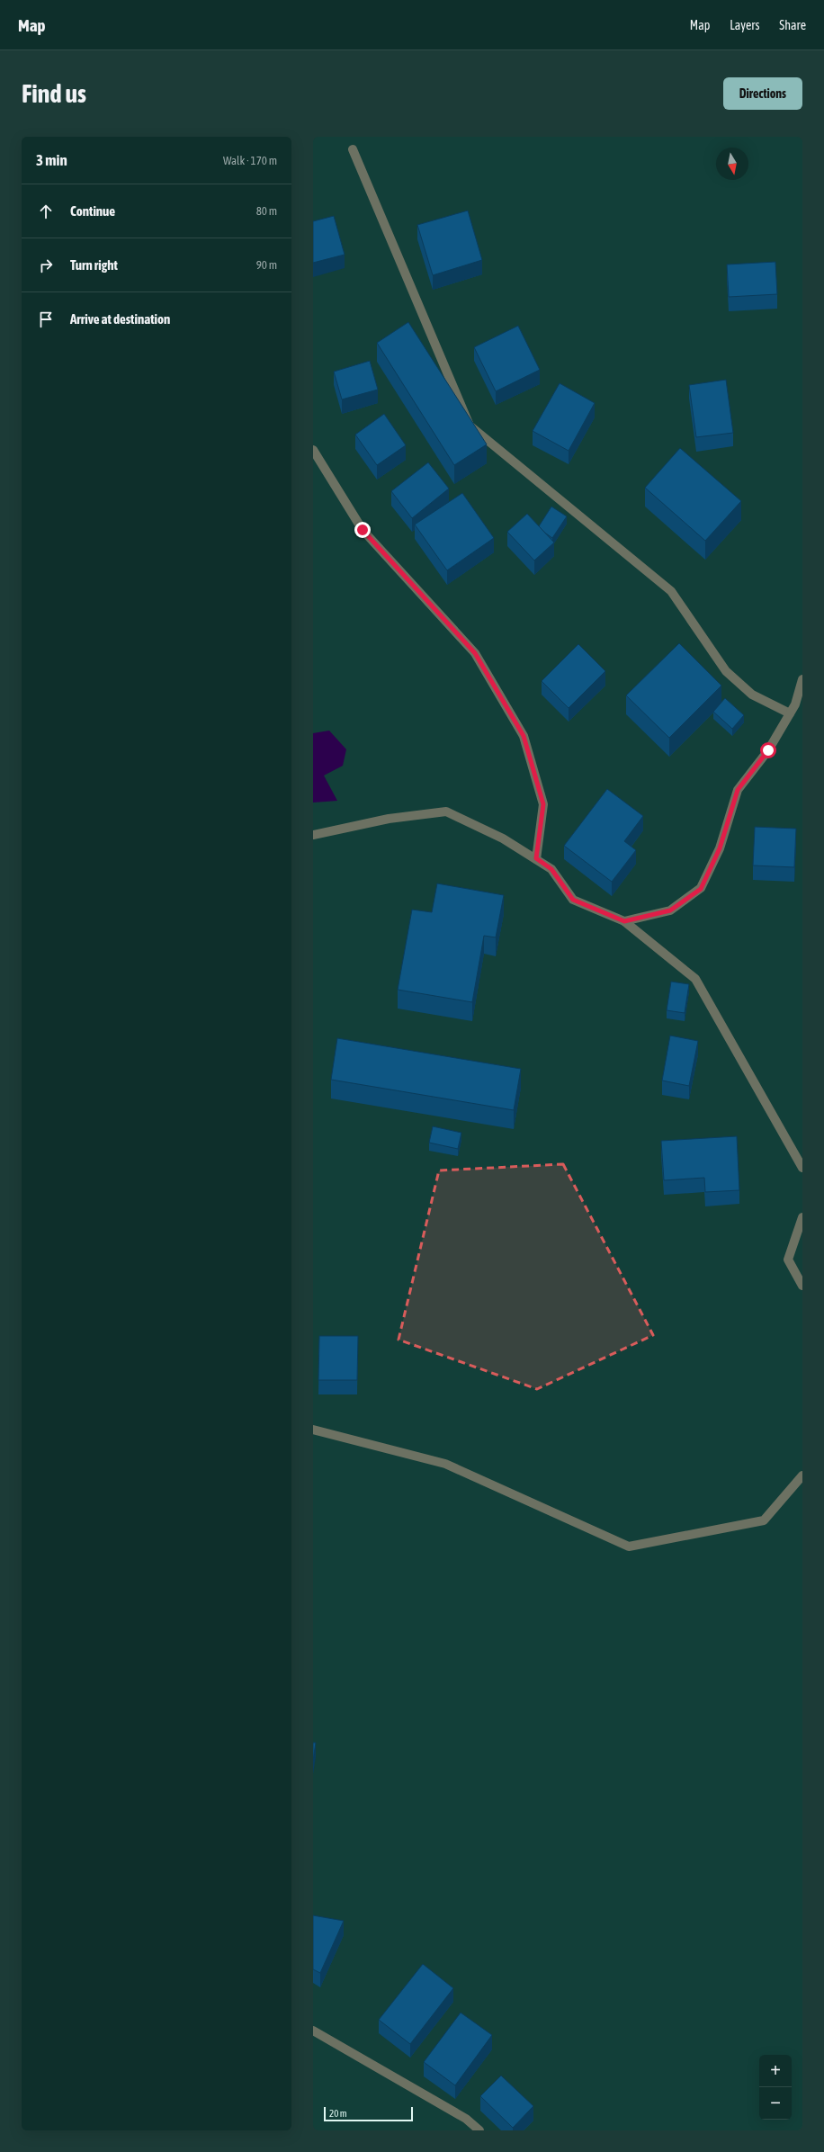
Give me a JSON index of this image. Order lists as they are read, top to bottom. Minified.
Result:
{"scale_bar":"20 m","north":"bottom","page":{"header":"Map","nav":["Map","Layers","Share"],"buttons":"Directions","title":"Find us","heading":["3 min","Walk · 170 m"],"list":[["Continue","80 m"],["Turn right","90 m"],"Arrive at destination"],"map_buttons":["+","−"],"scale":"20 m"}}
